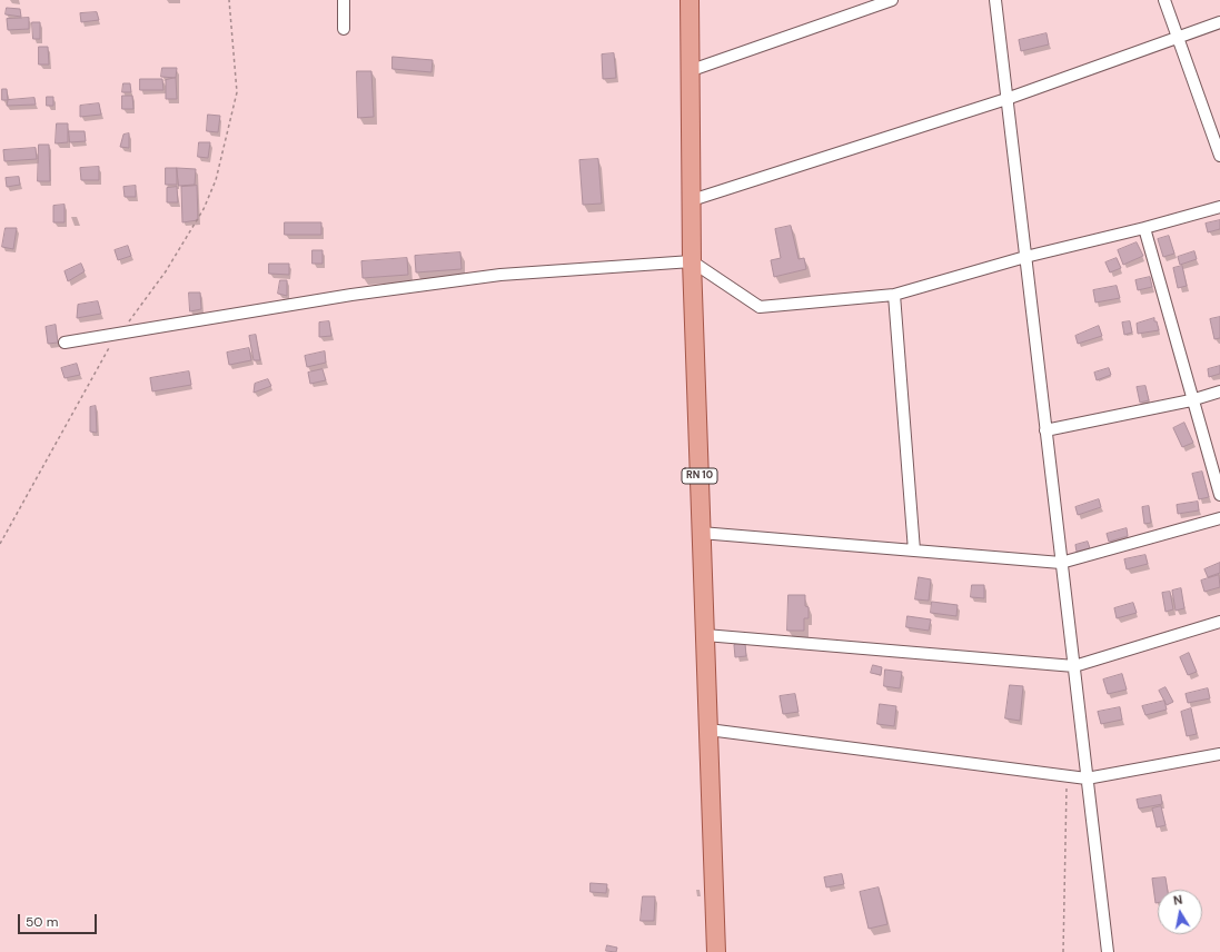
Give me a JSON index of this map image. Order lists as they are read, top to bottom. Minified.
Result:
{"streets":{"main road":["RN 10"]},"scale_bar":"50 m","north":"top"}
